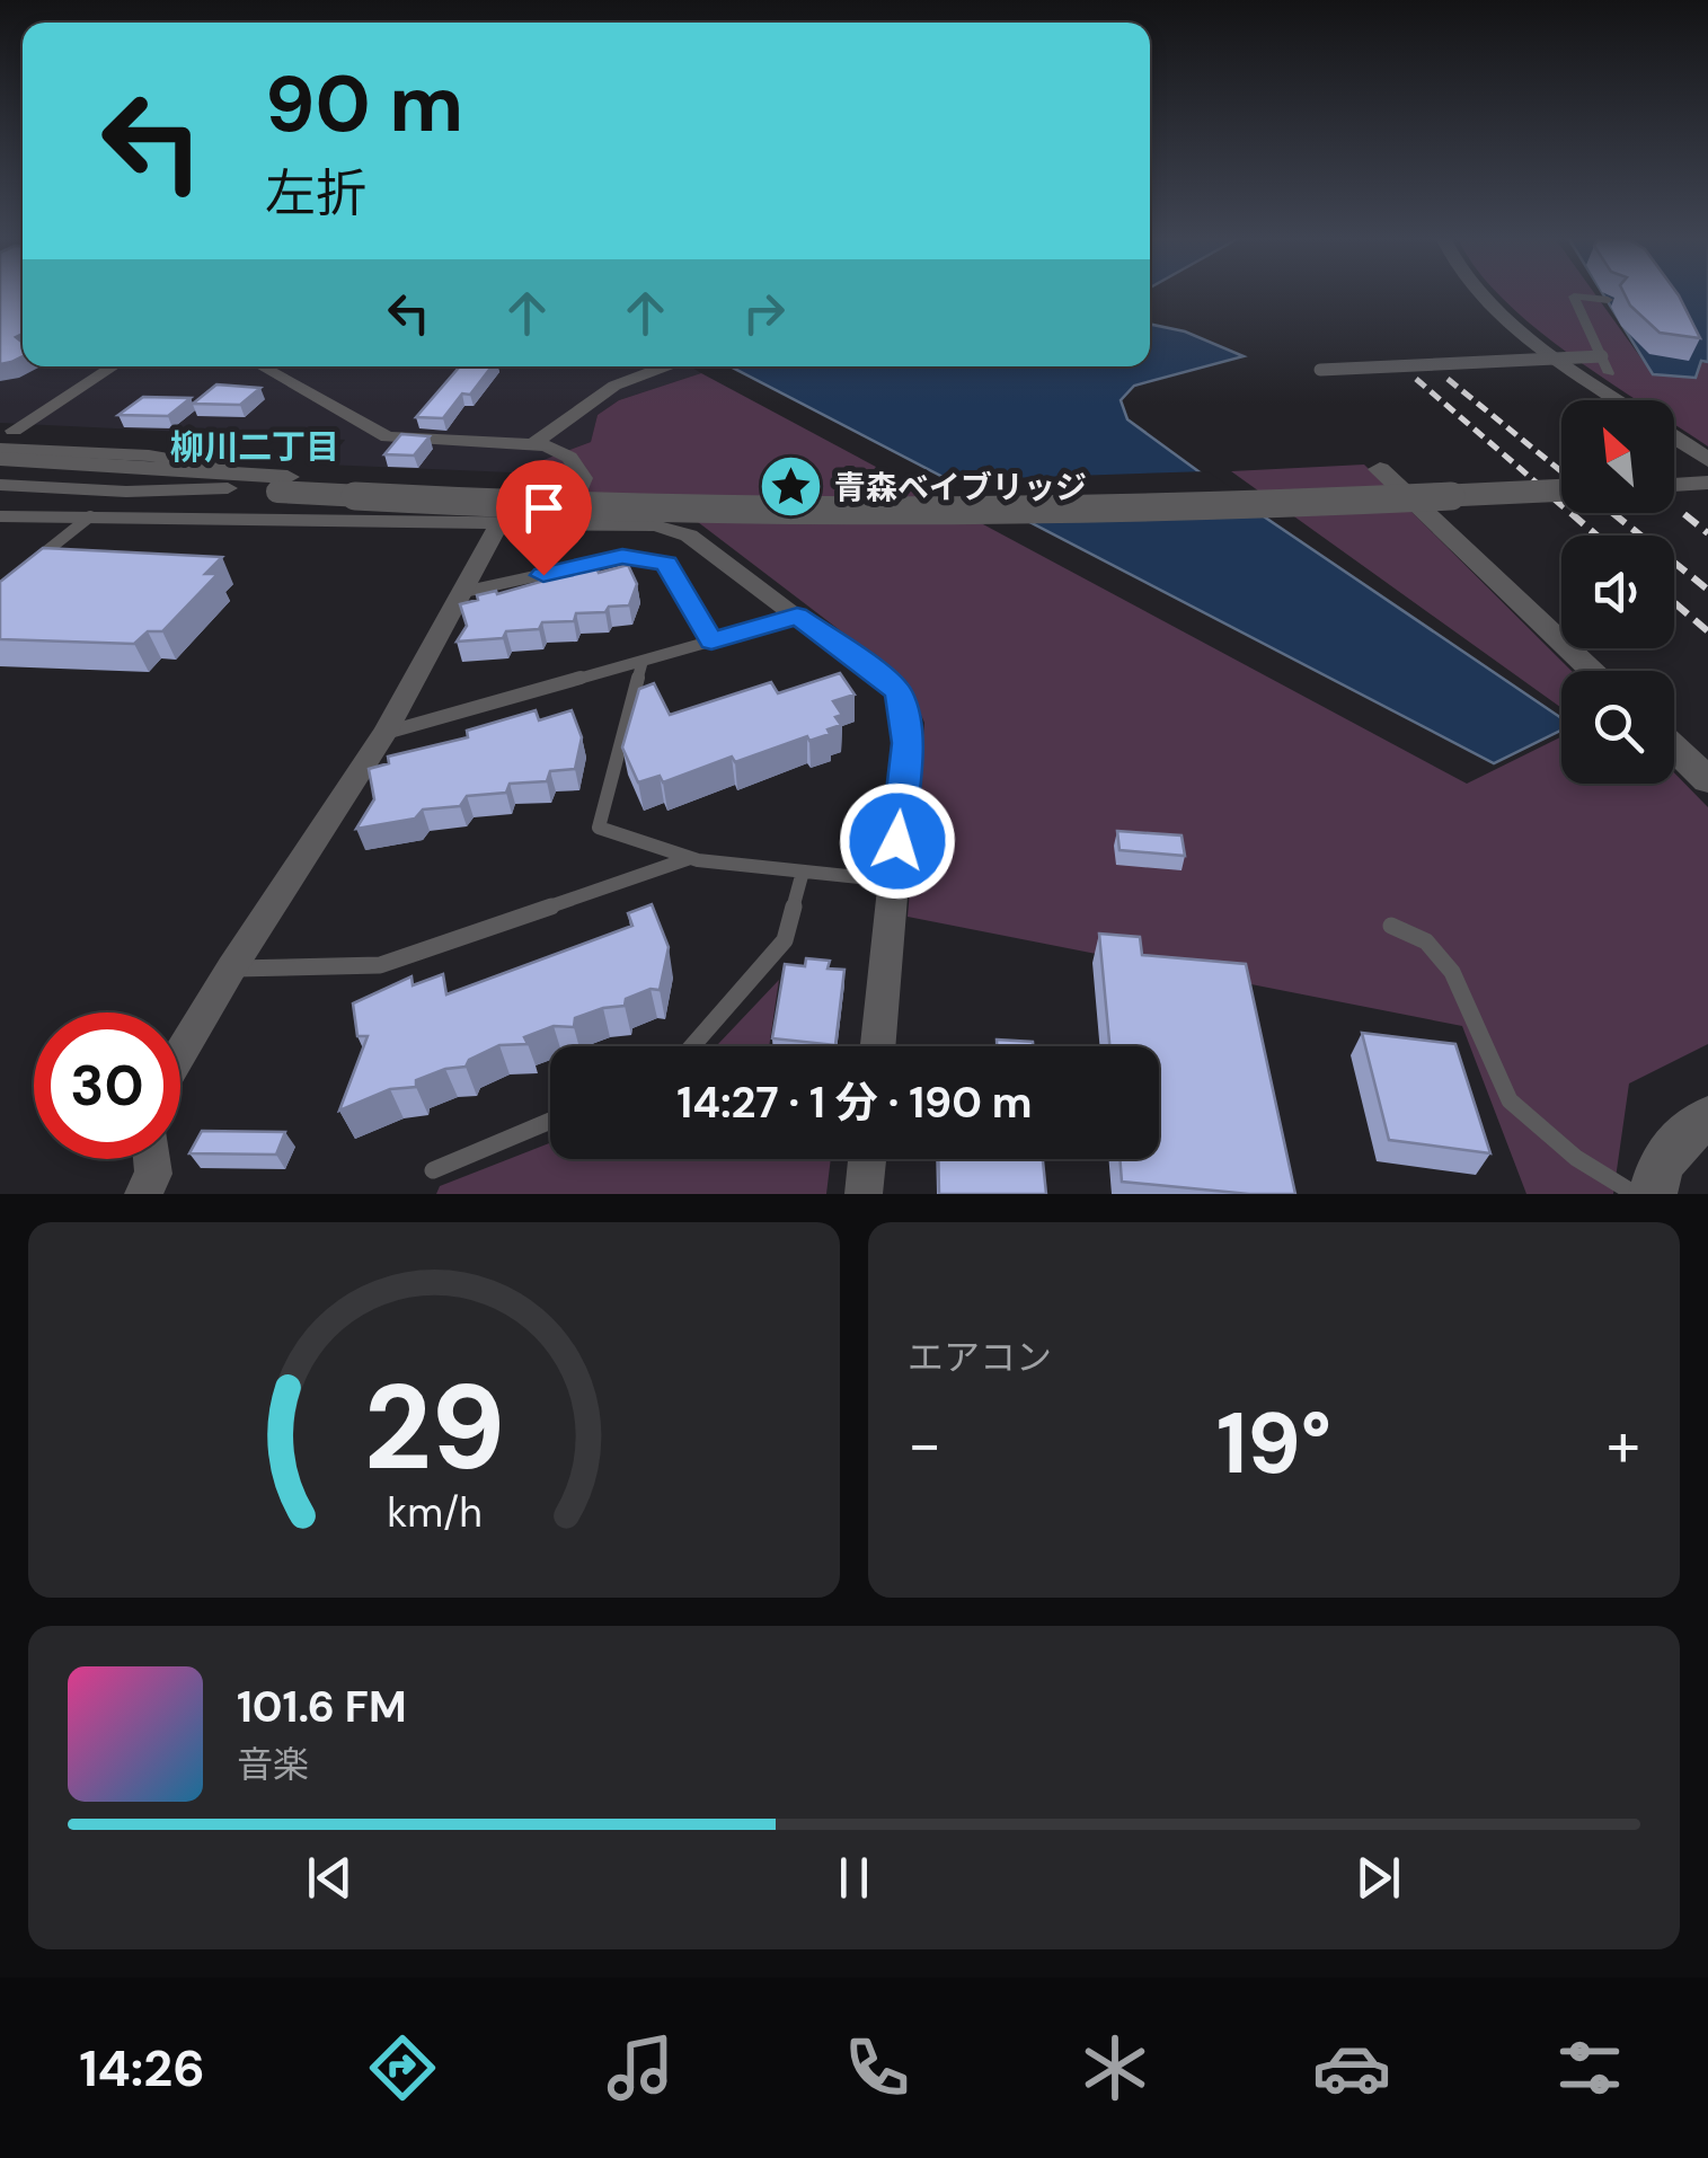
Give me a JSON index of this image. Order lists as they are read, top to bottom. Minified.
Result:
{"districts":["柳川二丁目"],"places":{"place":["青森ベイブリッジ"]},"north":"top left","page":{"turn":["90 m","左折"],"limit":"30","trip":"14:27 · 1 分 · 190 m","tile":"エアコン","heat":["−","19°","+"],"song":["101.6 FM","音楽"],"tabs":"14:26","gauge":["29","km/h"]}}
